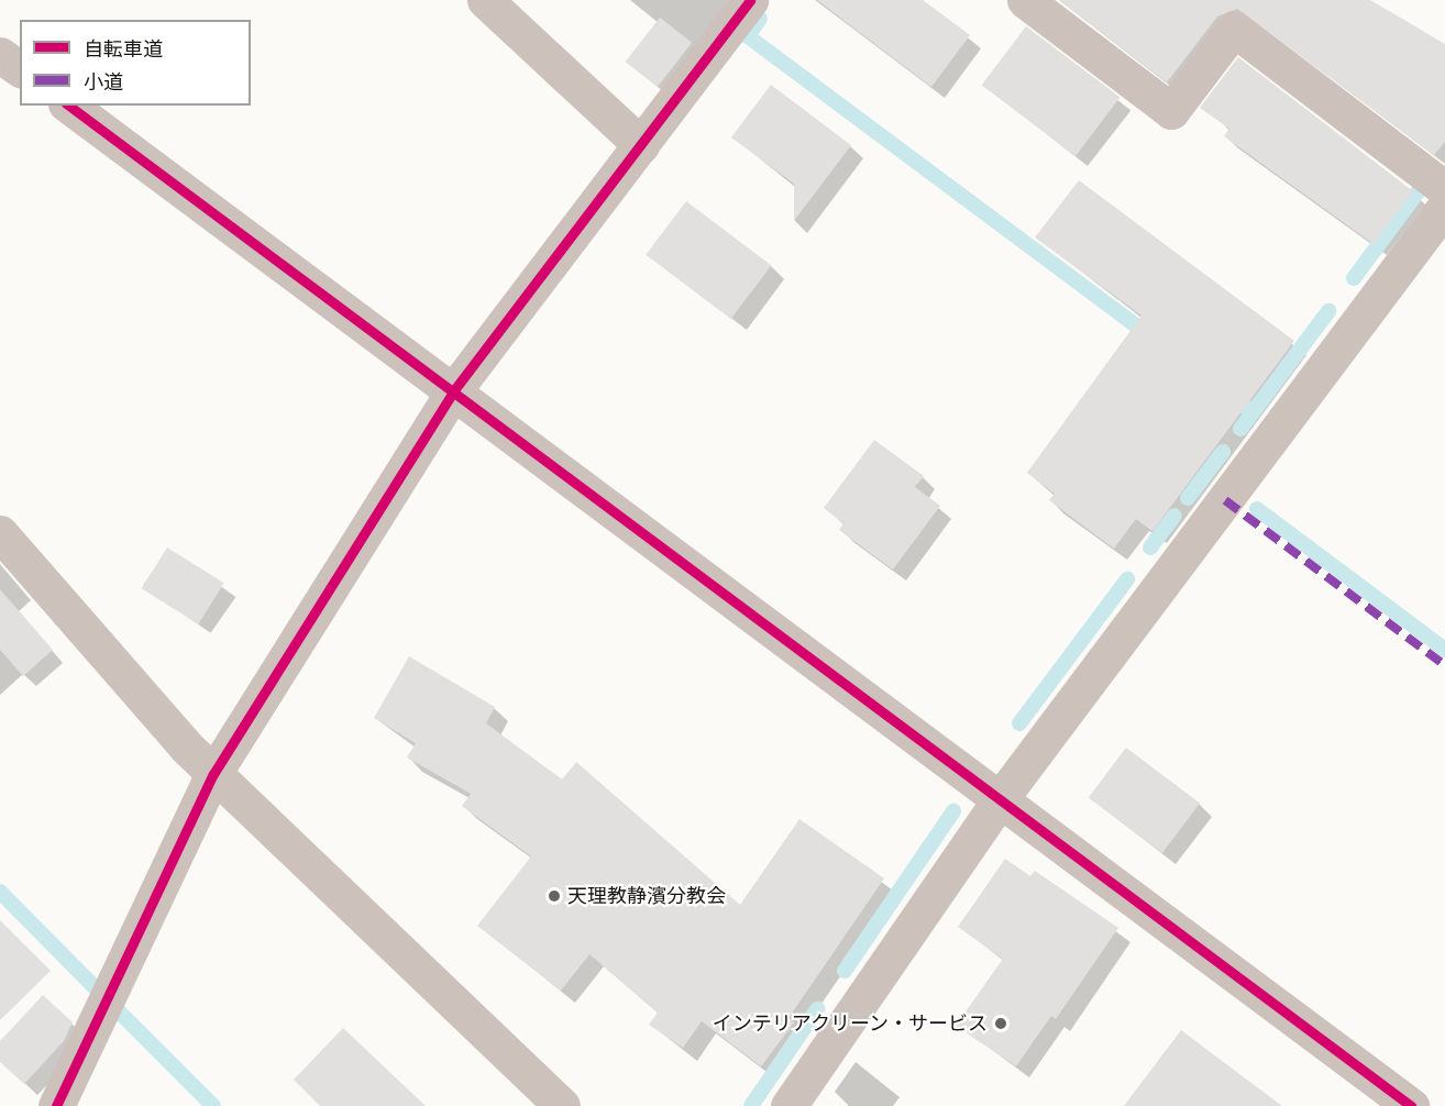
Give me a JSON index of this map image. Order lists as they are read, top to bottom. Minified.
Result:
{"places":["天理教静濱分教会","インテリアクリーン・サービス"],"legend":["自転車道","小道"]}
